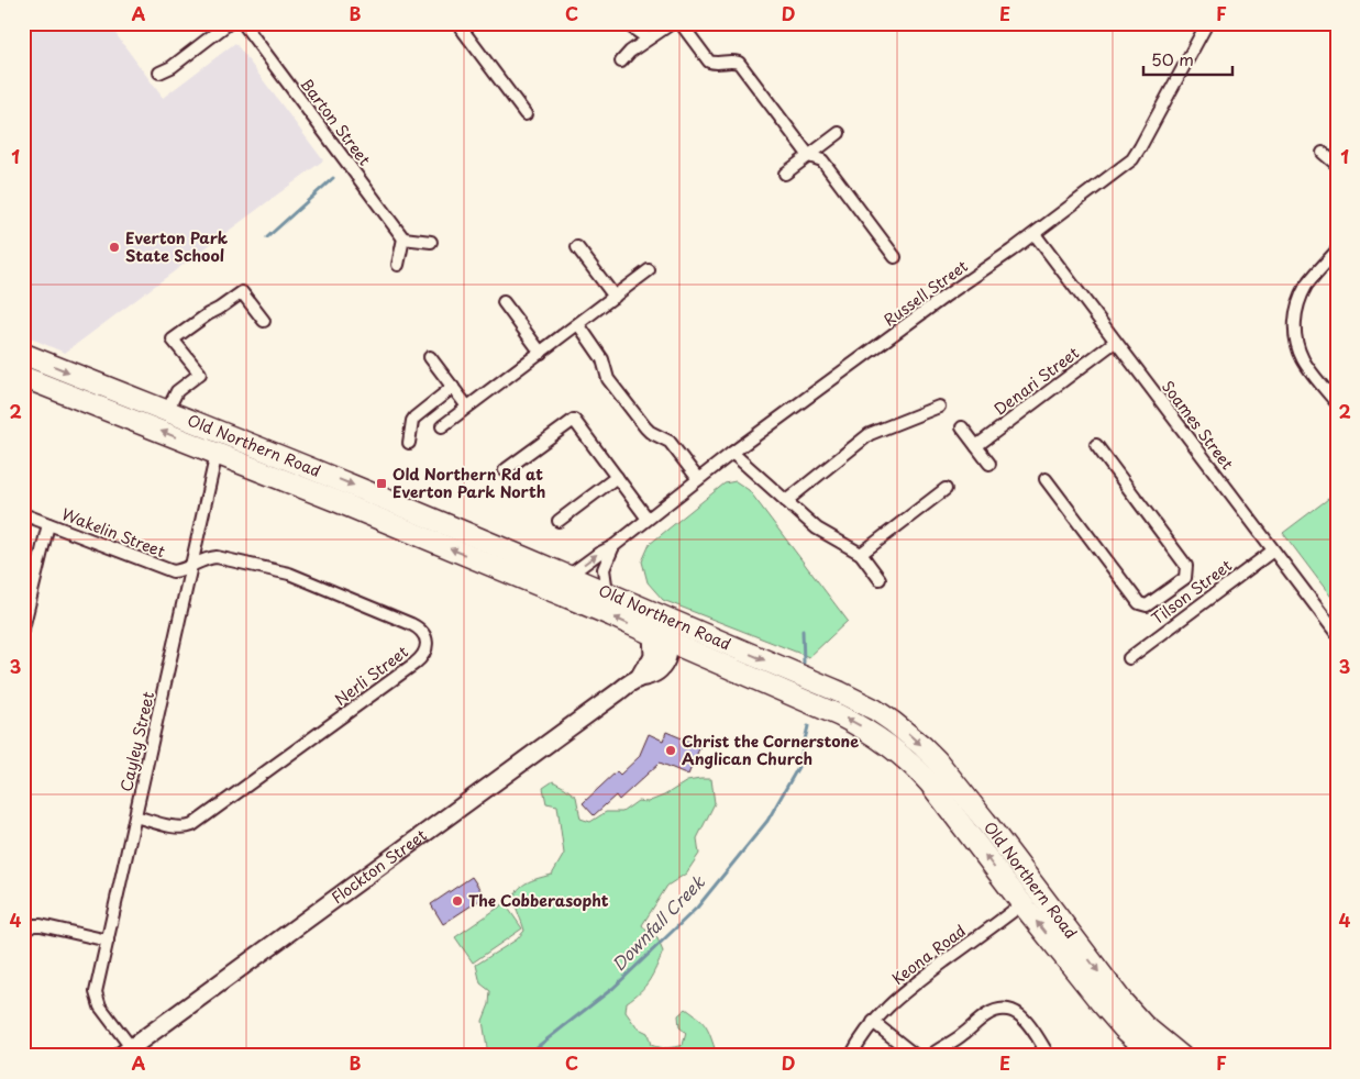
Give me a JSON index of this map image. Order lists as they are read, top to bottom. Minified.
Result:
{"streets":{"highway":["Old Northern Road"],"street":["Barton Street","Russell Street","Denari Street","Soames Street","Wakelin Street","Tilson Street","Nerli Street","Cayley Street","Flockton Street","Keona Road"]},"crossings":[["Russell Street","Soames Street"],["Russell Street","Old Northern Road"],["Denari Street","Soames Street"],["Soames Street","Tilson Street"],["Old Northern Road","Cayley Street"],["Old Northern Road","Flockton Street"],["Old Northern Road","Keona Road"],["Wakelin Street","Nerli Street"],["Wakelin Street","Cayley Street"],["Nerli Street","Cayley Street"],["Cayley Street","Flockton Street"]],"water":["Downfall Creek"],"places":{"other":["Everton Park State School","Christ the Cornerstone Anglican Church","The Cobberasopht"],"transit":["Old Northern Rd at Everton Park North"]},"scale_bar":"50 m","grid":{"columns":["A","B","C","D","E","F"],"rows":["1","2","3","4"]}}
